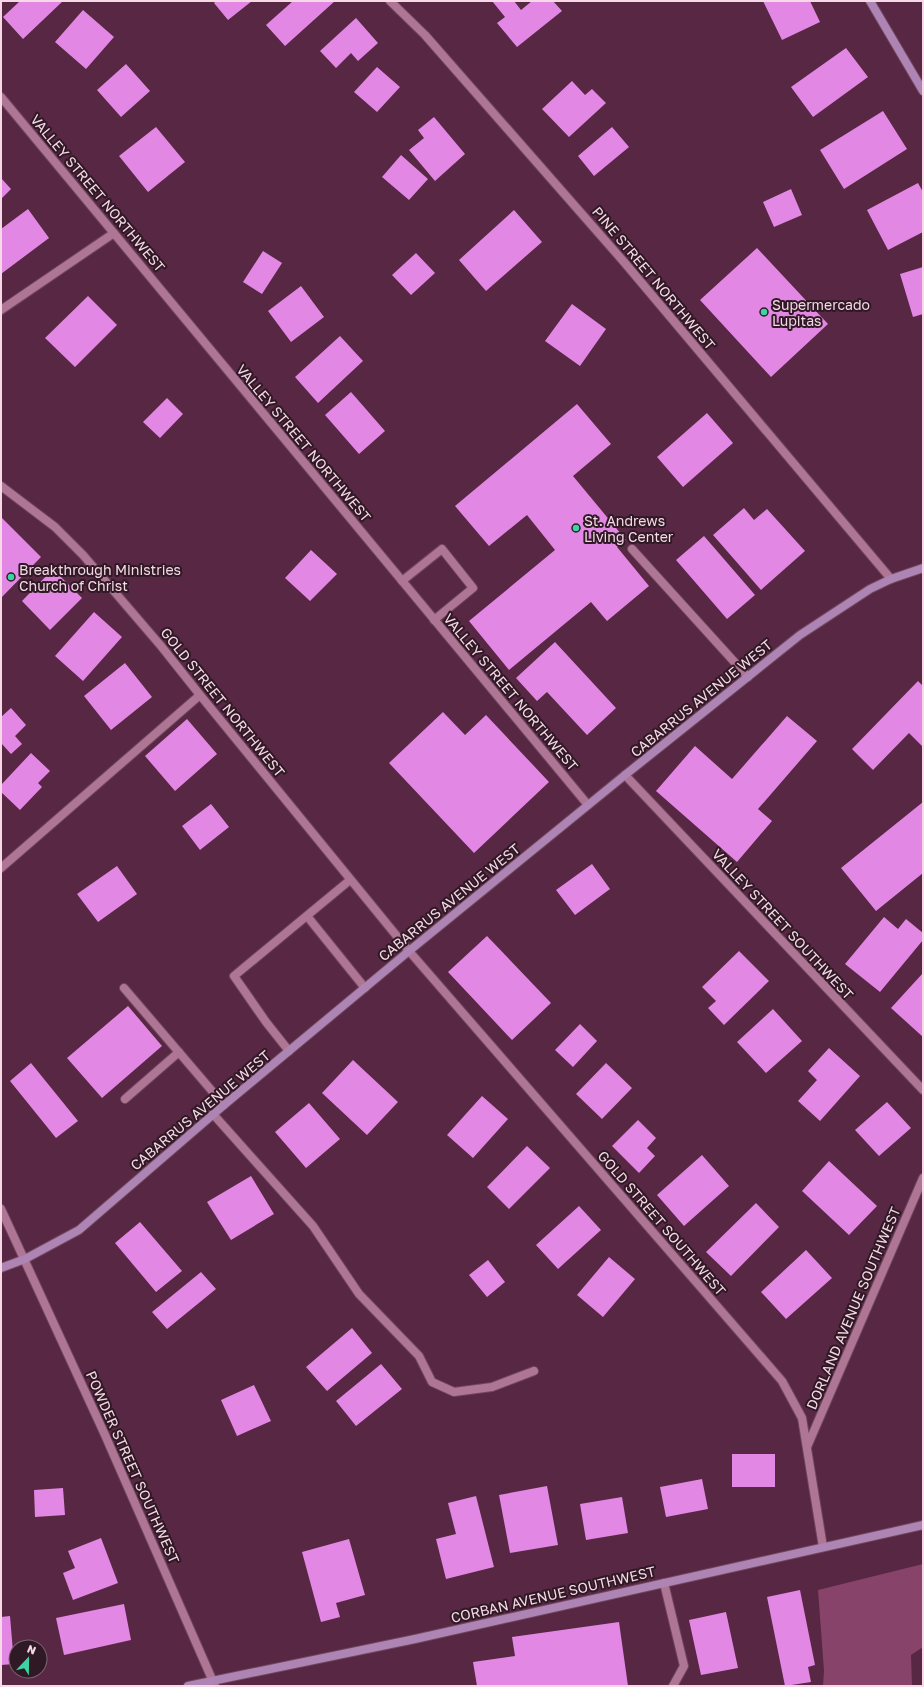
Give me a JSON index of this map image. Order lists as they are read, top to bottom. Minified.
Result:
{"streets":{"main road":["CABARRUS AVENUE WEST","CORBAN AVENUE SOUTHWEST"],"street":["VALLEY STREET NORTHWEST","PINE STREET NORTHWEST","GOLD STREET NORTHWEST","VALLEY STREET SOUTHWEST","GOLD STREET SOUTHWEST","DORLAND AVENUE SOUTHWEST","POWDER STREET SOUTHWEST"]},"crossings":[["VALLEY STREET NORTHWEST","CABARRUS AVENUE WEST"],["PINE STREET NORTHWEST","CABARRUS AVENUE WEST"],["CABARRUS AVENUE WEST","GOLD STREET NORTHWEST"],["CABARRUS AVENUE WEST","VALLEY STREET SOUTHWEST"],["CABARRUS AVENUE WEST","GOLD STREET SOUTHWEST"],["CABARRUS AVENUE WEST","POWDER STREET SOUTHWEST"],["GOLD STREET NORTHWEST","GOLD STREET SOUTHWEST"],["GOLD STREET SOUTHWEST","DORLAND AVENUE SOUTHWEST"],["GOLD STREET SOUTHWEST","CORBAN AVENUE SOUTHWEST"],["POWDER STREET SOUTHWEST","CORBAN AVENUE SOUTHWEST"]],"places":["Supermercado Lupitas","St. Andrews Living Center","Breakthrough Ministries Church of Christ"],"north":"top"}
